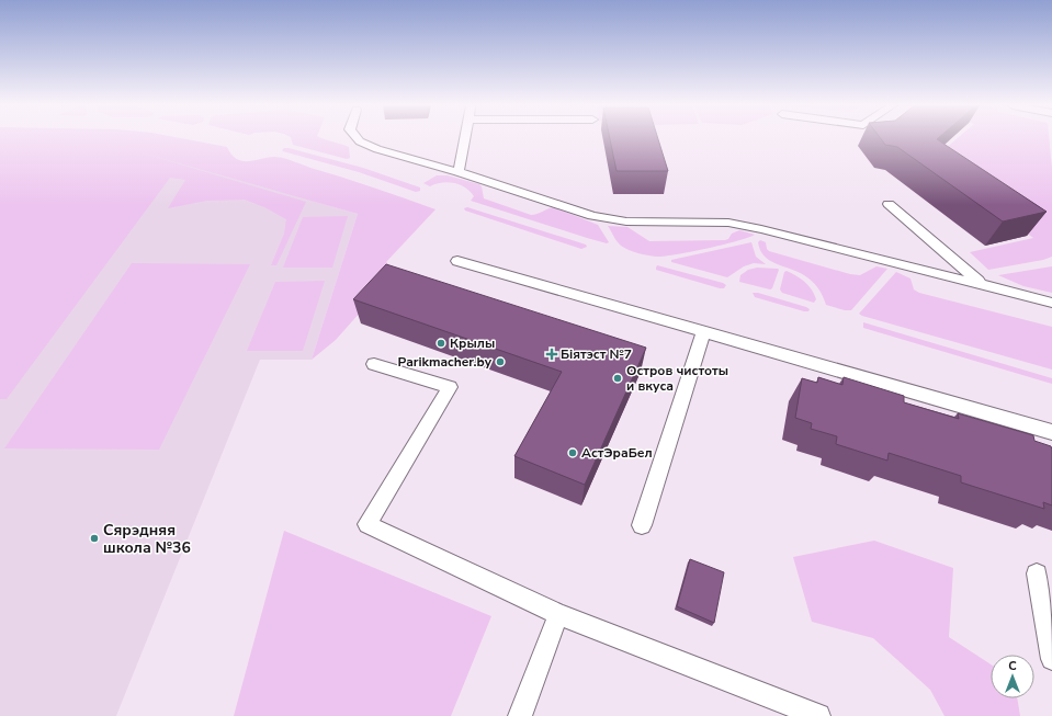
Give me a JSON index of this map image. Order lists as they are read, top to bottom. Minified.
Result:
{"places":{"other":["Крылы","Parikmacher.by","Остров чистоты и вкуса","АстЭраБел","Сярэдняя школа №36"],"health":["Біятэст №7"]},"north":"top"}
